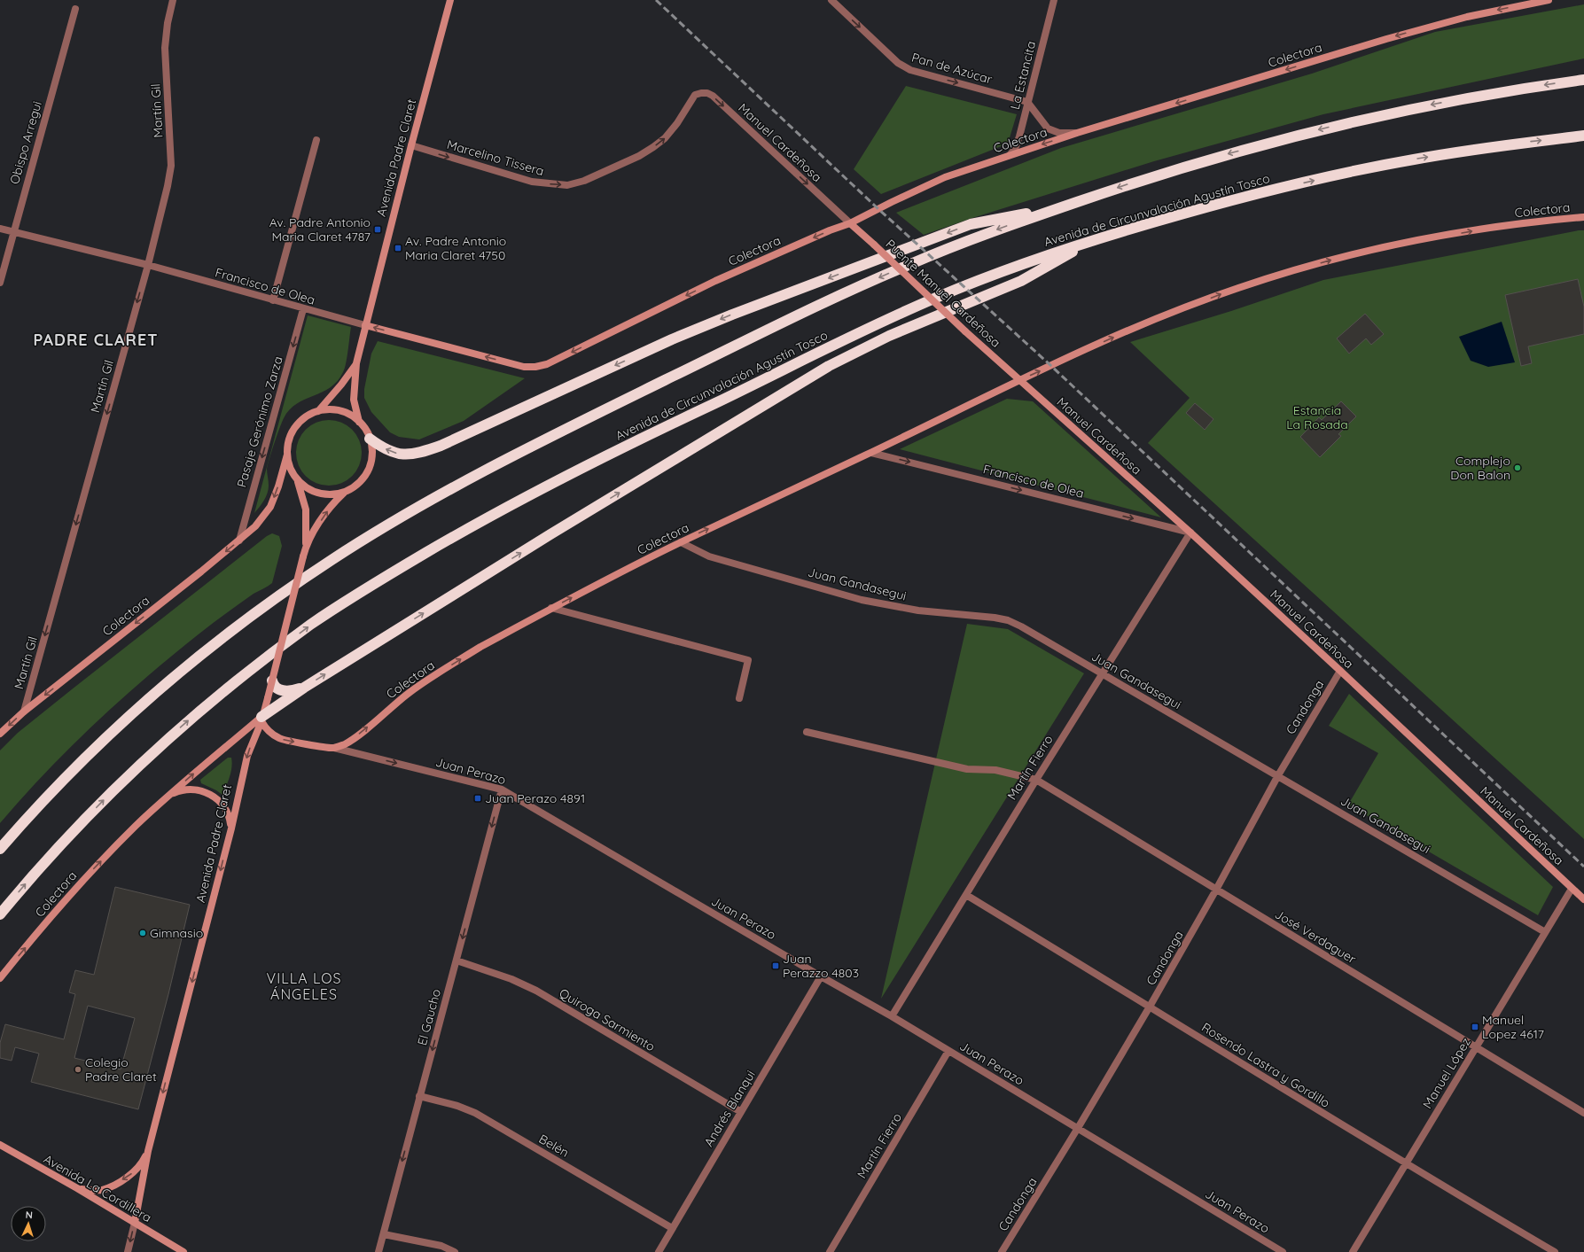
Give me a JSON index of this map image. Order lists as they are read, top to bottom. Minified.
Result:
{"streets":{"highway":["Avenida de Circunvalación Agustín Tosco"],"main road":["Colectora","Manuel Cardeñosa","Avenida Padre Claret","Francisco de Olea","Puente Manuel Cardeñosa","Juan Perazo","Avenida La Cordillera"],"street":["Pan de Azúcar","La Estancita","Martín Gil","Obispo Arregui","Marcelino Tissera","Pasaje Gerónimo Zarza","Juan Gandasegui","Candonga","Martín Fierro","José Verdaguer","El Gaucho","Quiroga Sarmiento","Rosendo Lastra y Gordillo","Manuel López","Andrés Blanqui","Belén"]},"crossings":[["Colectora","La Estancita"],["Colectora","Martín Gil"],["Colectora","Manuel Cardeñosa"],["Colectora","Avenida Padre Claret"],["Colectora","Francisco de Olea"],["Colectora","Puente Manuel Cardeñosa"],["Colectora","Pasaje Gerónimo Zarza"],["Colectora","Juan Gandasegui"],["Colectora","Juan Perazo"],["Pan de Azúcar","La Estancita"],["Martín Gil","Francisco de Olea"],["Obispo Arregui","Francisco de Olea"],["Manuel Cardeñosa","Marcelino Tissera"],["Manuel Cardeñosa","Francisco de Olea"],["Manuel Cardeñosa","Puente Manuel Cardeñosa"],["Manuel Cardeñosa","Candonga"],["Manuel Cardeñosa","Martín Fierro"],["Manuel Cardeñosa","Manuel López"],["Avenida Padre Claret","Marcelino Tissera"],["Avenida Padre Claret","Francisco de Olea"],["Avenida Padre Claret","Juan Perazo"],["Avenida Padre Claret","Avenida La Cordillera"],["Francisco de Olea","Pasaje Gerónimo Zarza"],["Francisco de Olea","Martín Fierro"],["Juan Gandasegui","Candonga"],["Juan Gandasegui","Martín Fierro"],["Juan Gandasegui","Manuel López"],["Candonga","Juan Perazo"],["Candonga","José Verdaguer"],["Candonga","Rosendo Lastra y Gordillo"],["Martín Fierro","Juan Perazo"],["Martín Fierro","José Verdaguer"],["Martín Fierro","Rosendo Lastra y Gordillo"],["Juan Perazo","El Gaucho"],["Juan Perazo","Andrés Blanqui"],["José Verdaguer","Manuel López"],["El Gaucho","Quiroga Sarmiento"],["El Gaucho","Belén"],["Quiroga Sarmiento","Andrés Blanqui"],["Rosendo Lastra y Gordillo","Manuel López"],["Andrés Blanqui","Belén"]],"one_way":["Pan de Azúcar","Martín Gil","Marcelino Tissera","Pasaje Gerónimo Zarza","El Gaucho"],"districts":["PADRE CLARET","VILLA LOS ÁNGELES"],"parks":["Estancia La Rosada"],"places":{"transit":["Av. Padre Antonio Maria Claret 4787","Av. Padre Antonio Maria Claret 4750","Juan Perazo 4891","Juan Perazzo 4803","Manuel Lopez 4617"],"other":["Complejo Don Balon","Gimnasio","Colegio Padre Claret"]},"north":"top"}
